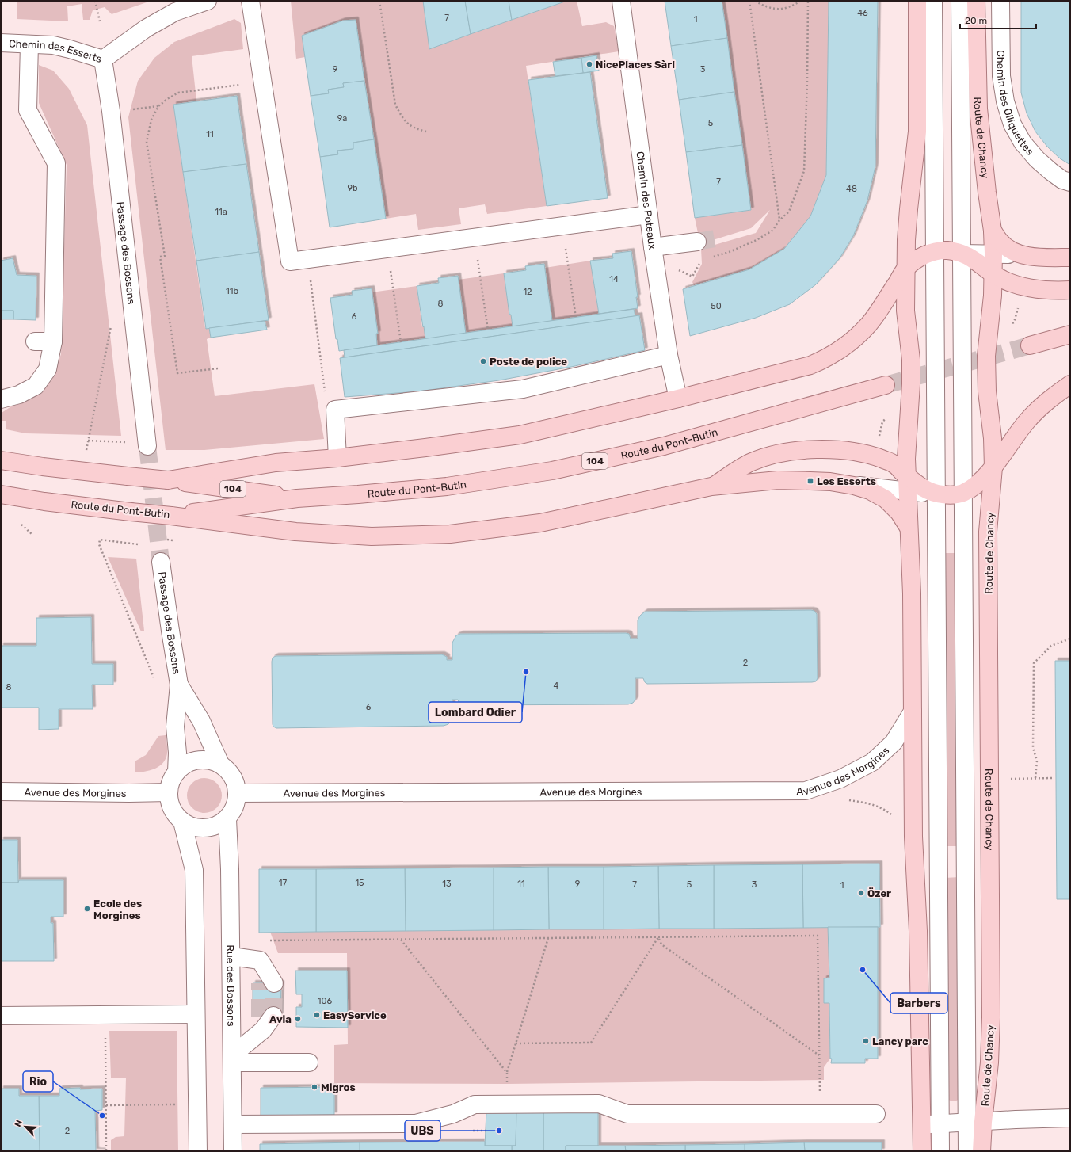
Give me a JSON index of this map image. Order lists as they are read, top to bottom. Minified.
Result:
{"streets":{"main road":["Route de Chancy","Route du Pont-Butin","104"],"street":["Chemin des Esserts","Chemin des Olliquettes","Chemin des Poteaux","Passage des Bossons","Avenue des Morgines","Rue des Bossons"]},"crossings":[["Chemin des Esserts","Passage des Bossons"],["Passage des Bossons","Avenue des Morgines"],["Passage des Bossons","Rue des Bossons"],["Avenue des Morgines","Rue des Bossons"]],"places":{"other":["NicePlaces Sàrl","Poste de police","Lombard Odier","Özer","Ecole des Morgines","Barbers","EasyService","Avia","Lancy parc","Migros","Rio","UBS"],"transit":["Les Esserts"]},"house_numbers":["46","7","1","9","3","9a","5","11","7","9b","48","11a","14","11b","12","8","50","6","2","4","8","6","17","15","13","11","9","7","5","3","1","106","2"],"scale_bar":"20 m","north":"top left"}
